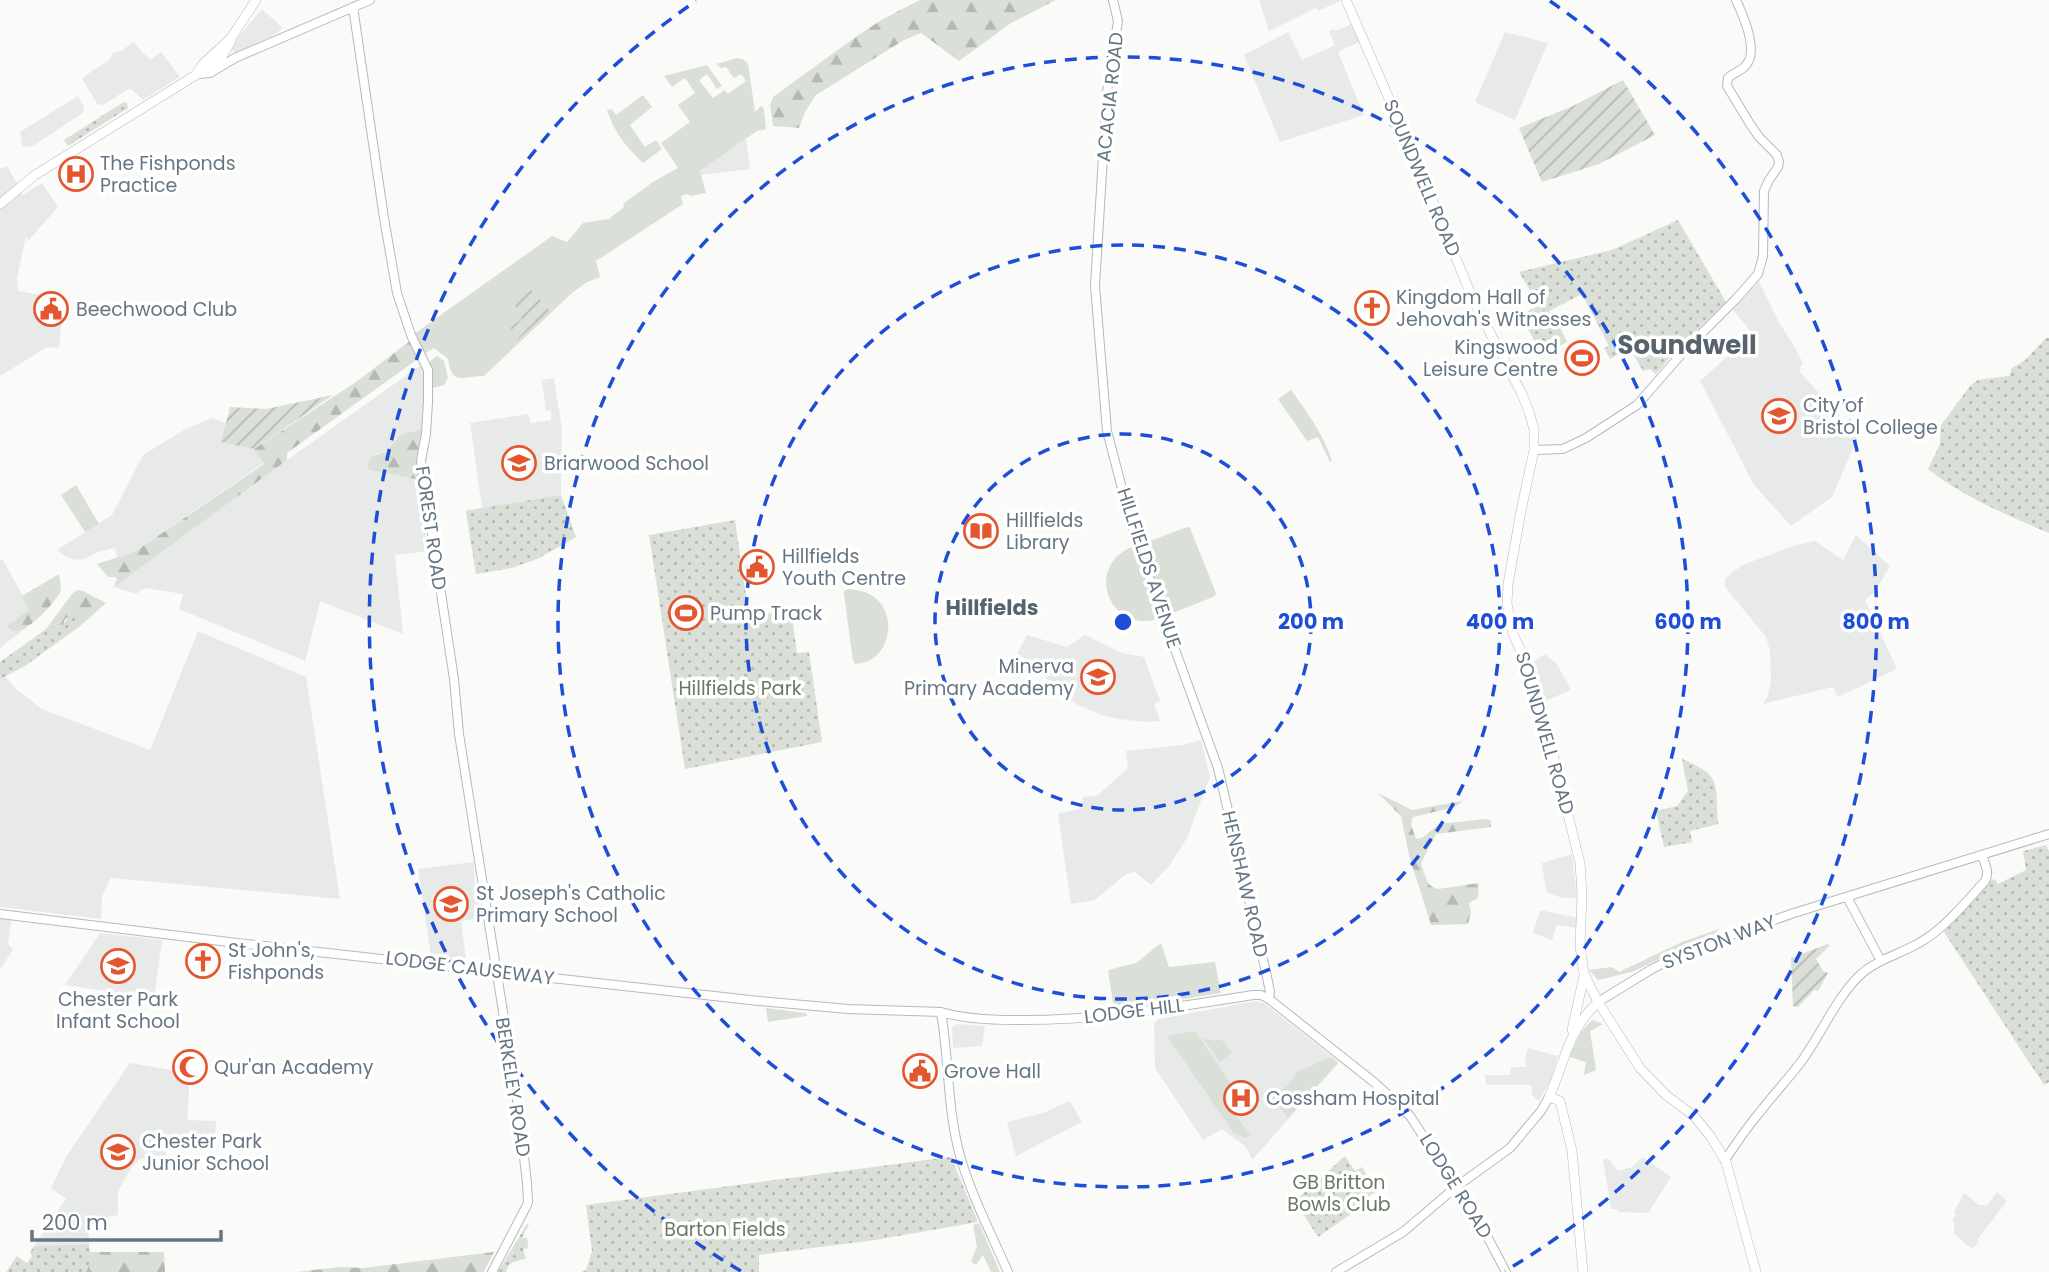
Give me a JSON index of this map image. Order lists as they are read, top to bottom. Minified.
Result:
{"streets":{"main road":["SOUNDWELL ROAD"],"street":["ACACIA ROAD","FOREST ROAD","HILLFIELDS AVENUE","HENSHAW ROAD","SYSTON WAY","LODGE CAUSEWAY","LODGE HILL","BERKELEY ROAD","LODGE ROAD"]},"crossings":[["ACACIA ROAD","HILLFIELDS AVENUE"],["SOUNDWELL ROAD","SYSTON WAY"],["FOREST ROAD","LODGE CAUSEWAY"],["FOREST ROAD","BERKELEY ROAD"],["HILLFIELDS AVENUE","HENSHAW ROAD"],["HENSHAW ROAD","LODGE HILL"],["HENSHAW ROAD","LODGE ROAD"],["LODGE CAUSEWAY","LODGE HILL"],["LODGE CAUSEWAY","BERKELEY ROAD"],["LODGE HILL","LODGE ROAD"]],"districts":["Soundwell","Hillfields"],"parks":["Hillfields Park","GB Britton Bowls Club","Barton Fields"],"places":{"hospital":["The Fishponds Practice","Cossham Hospital"],"church":["Kingdom Hall of Jehovah's Witnesses","St John's, Fishponds"],"public building":["Beechwood Club","Hillfields Youth Centre","Grove Hall"],"sports":["Kingswood Leisure Centre","Pump Track"],"school or university":["City of Bristol College","Briarwood School","Minerva Primary Academy","St Joseph's Catholic Primary School","Chester Park Infant School","Chester Park Junior School"],"library":["Hillfields Library"],"mosque":["Qur'an Academy"]},"scale_bar":"200 m","rings":["200 m","400 m","600 m","800 m"]}
